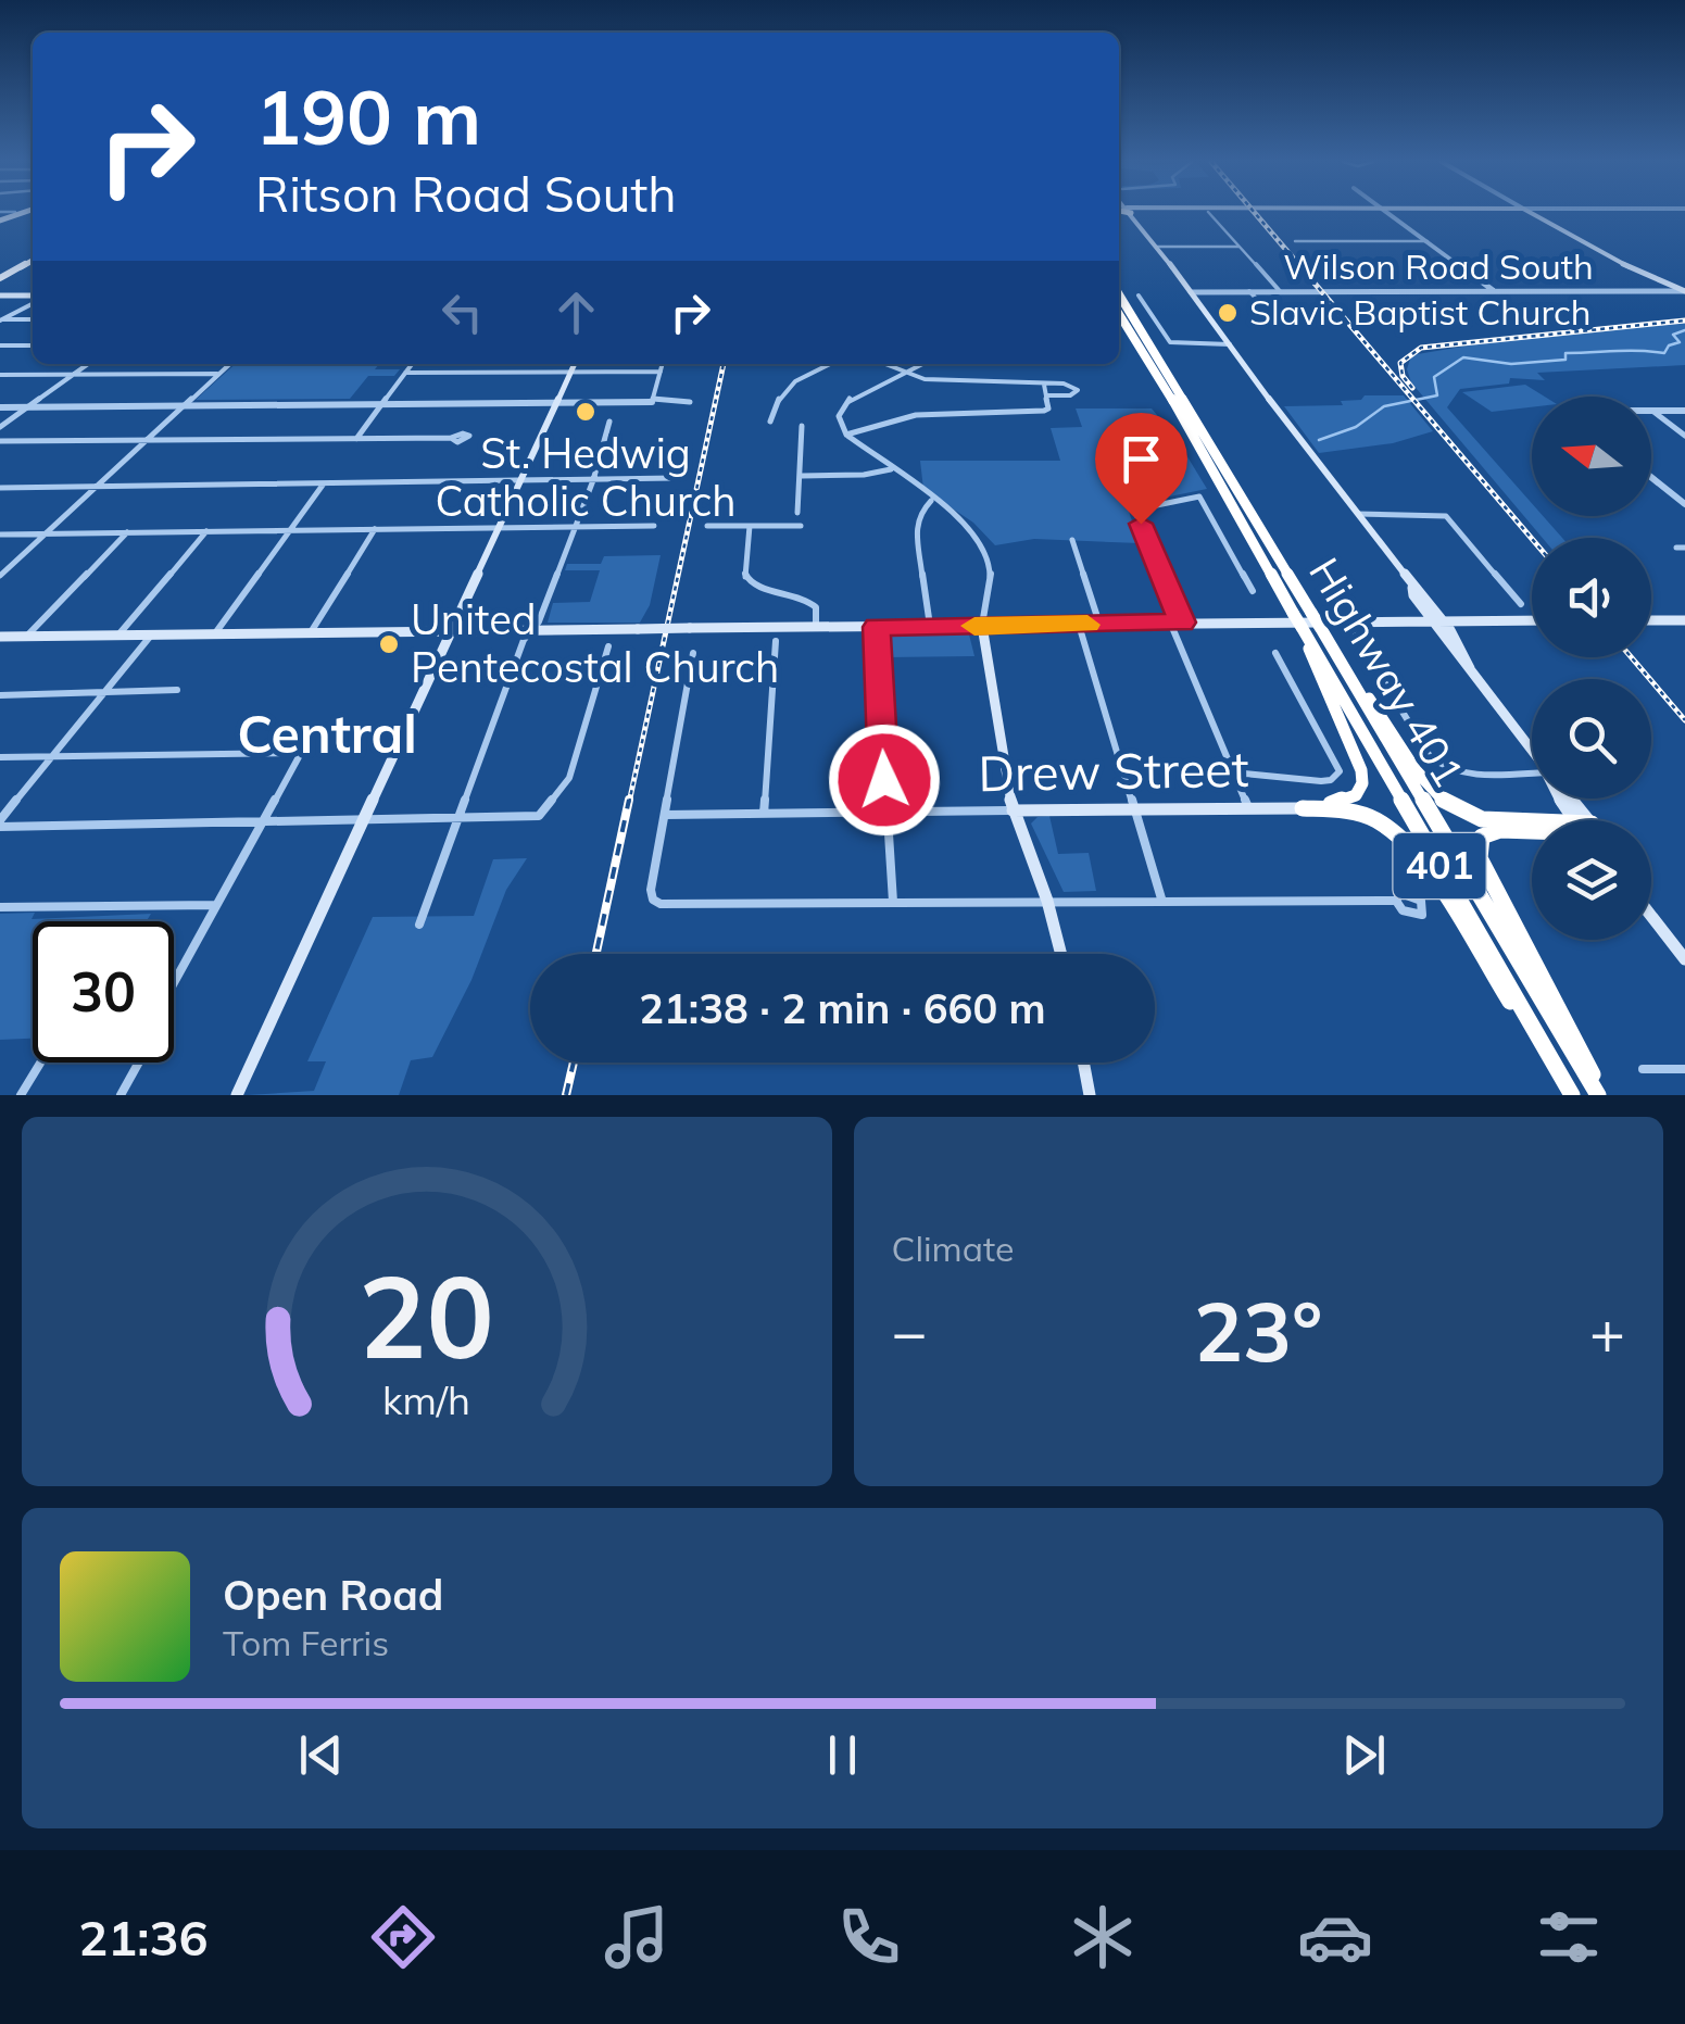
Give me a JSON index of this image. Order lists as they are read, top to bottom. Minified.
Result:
{"streets":{"highway":["Highway 401","401"],"main road":["Drew Street"],"street":["Wilson Road South"]},"districts":["Central"],"places":["Slavic Baptist Church","St. Hedwig Catholic Church","United Pentecostal Church"],"north":"left","page":{"turn":["190 m","Ritson Road South"],"limit":"30","trip":"21:38 · 2 min · 660 m","tile":"Climate","heat":["−","23°","+"],"song":["Open Road","Tom Ferris"],"tabs":"21:36","gauge":["20","km/h"]}}
